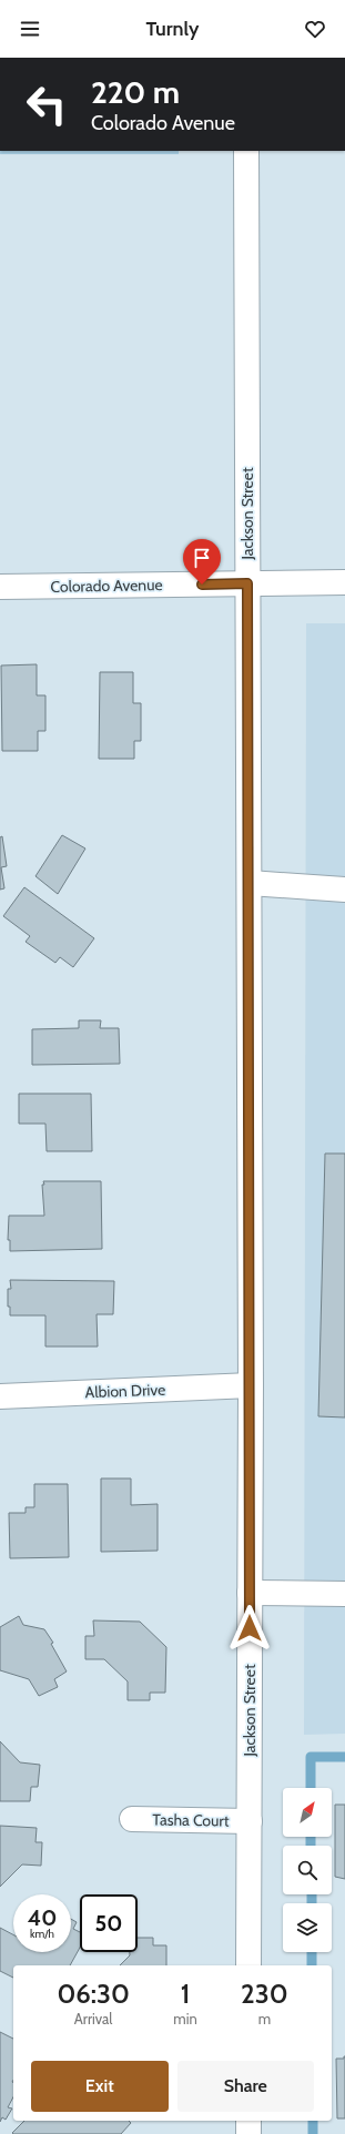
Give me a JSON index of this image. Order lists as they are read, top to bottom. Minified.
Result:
{"streets":{"main road":["Jackson Street","Colorado Avenue","Albion Drive","Tasha Court"]},"crossings":[["Jackson Street","Colorado Avenue"],["Jackson Street","Albion Drive"],["Jackson Street","Tasha Court"]],"north":"top right","page":{"header":"Turnly","turn":["220 m","Colorado Avenue"],"speed":"40 km/h","limit":"50","eta":["06:30","Arrival","1","min","230","m"],"buttons":["Exit","Share"]}}
